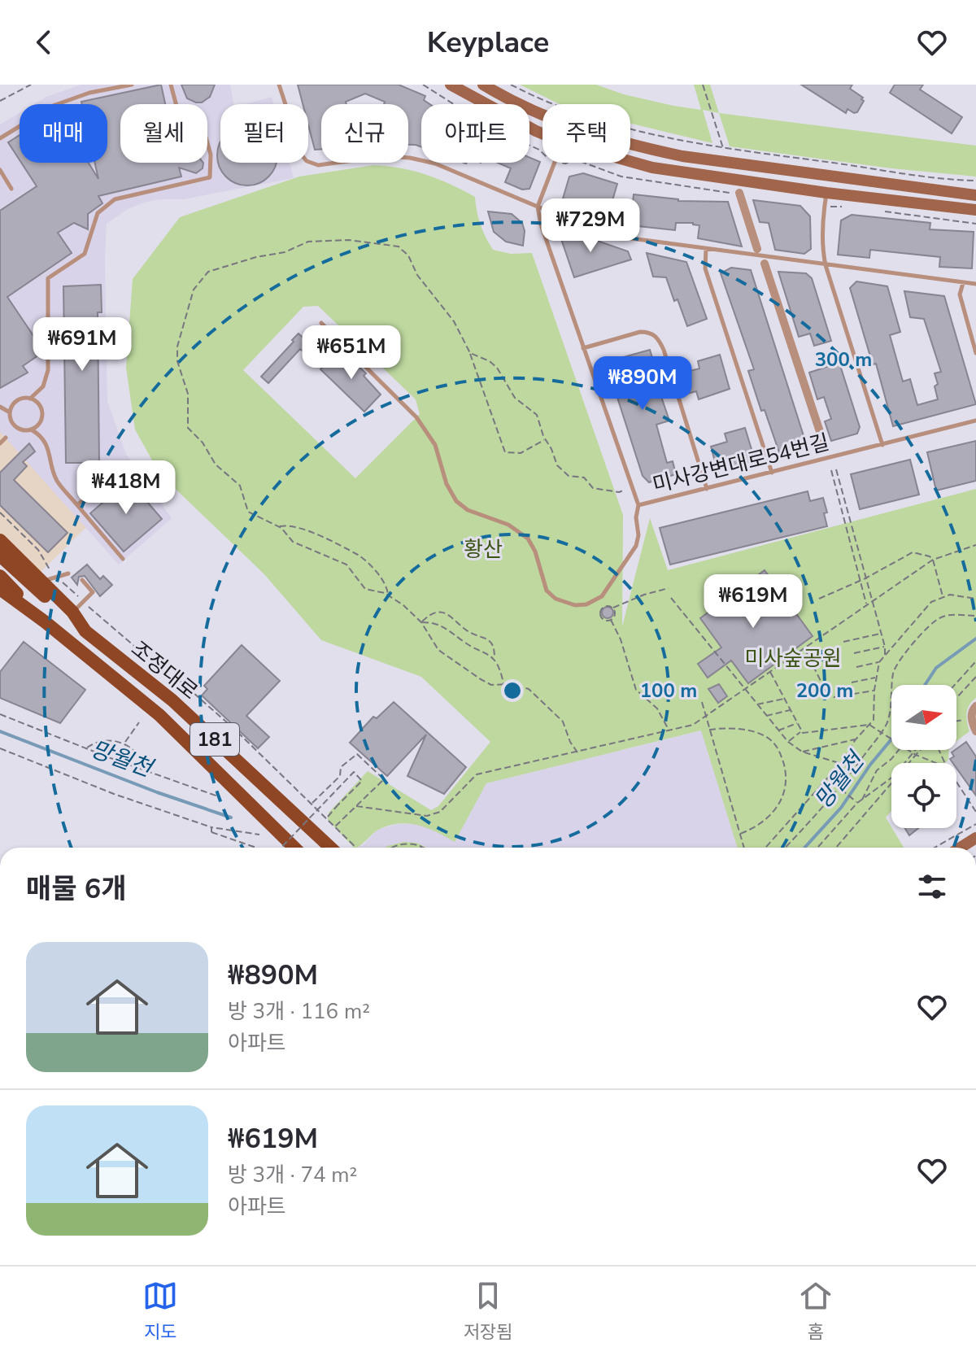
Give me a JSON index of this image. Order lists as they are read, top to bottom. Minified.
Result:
{"streets":{"main road":["조정대로","181"],"lane":["미사강변대로54번길"]},"crossings":[["조정대로","181"]],"water":["망월천"],"parks":["황산","미사숲공원"],"north":"right","page":{"header":"Keyplace","chip":["매매","월세","필터","신규","아파트","주택"],"price":["₩729M","₩691M","₩651M","₩890M","₩418M","₩619M"],"heading":"매물 6개","list":[{"name":"₩890M","note":"방 3개 · 116 m² · 아파트"},{"name":"₩619M","note":"방 3개 · 74 m² · 아파트"}],"tabs":["지도","저장됨","홈"]},"rings":["300 m","100 m","200 m"]}
